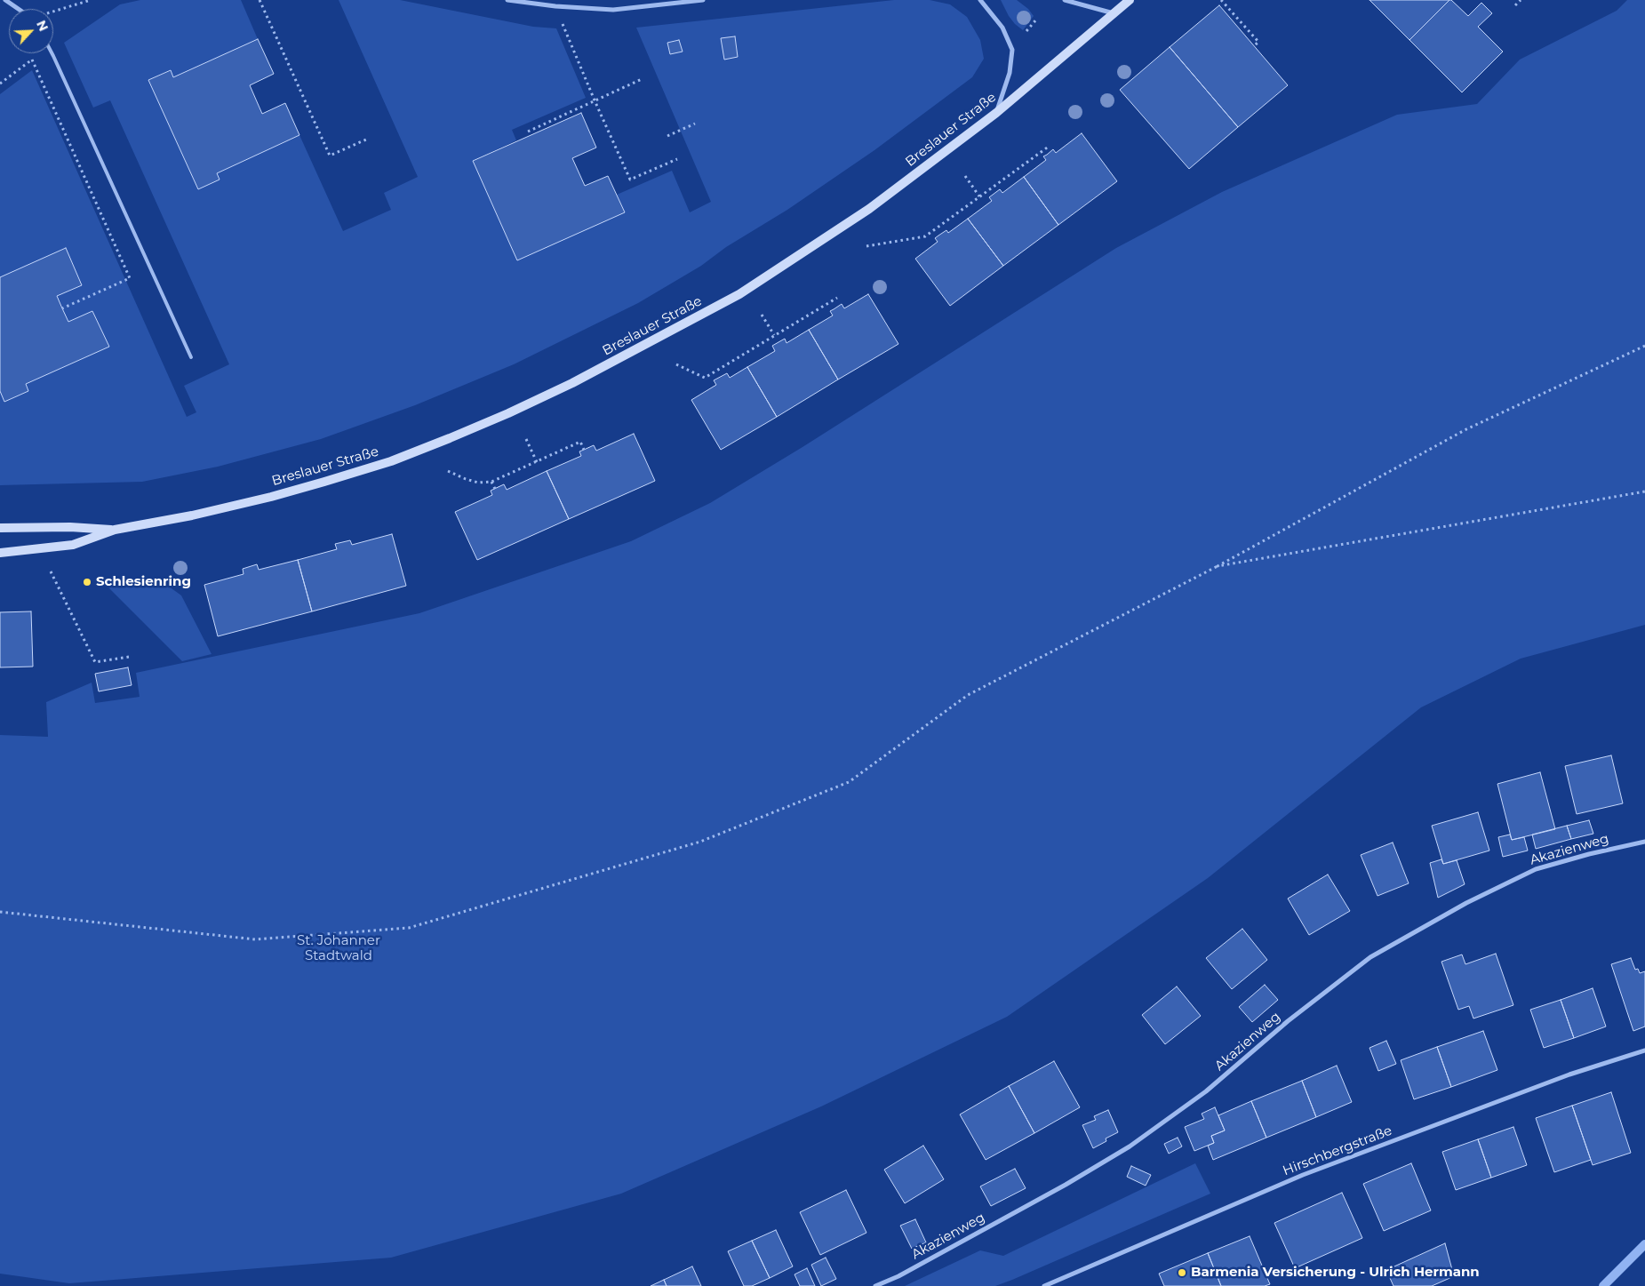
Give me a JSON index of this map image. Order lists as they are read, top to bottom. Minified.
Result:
{"streets":{"street":["Breslauer Straße","Akazienweg","Hirschbergstraße"]},"parks":["St. Johanner Stadtwald"],"places":["Schlesienring","Barmenia Versicherung - Ulrich Hermann"],"north":"top right"}
